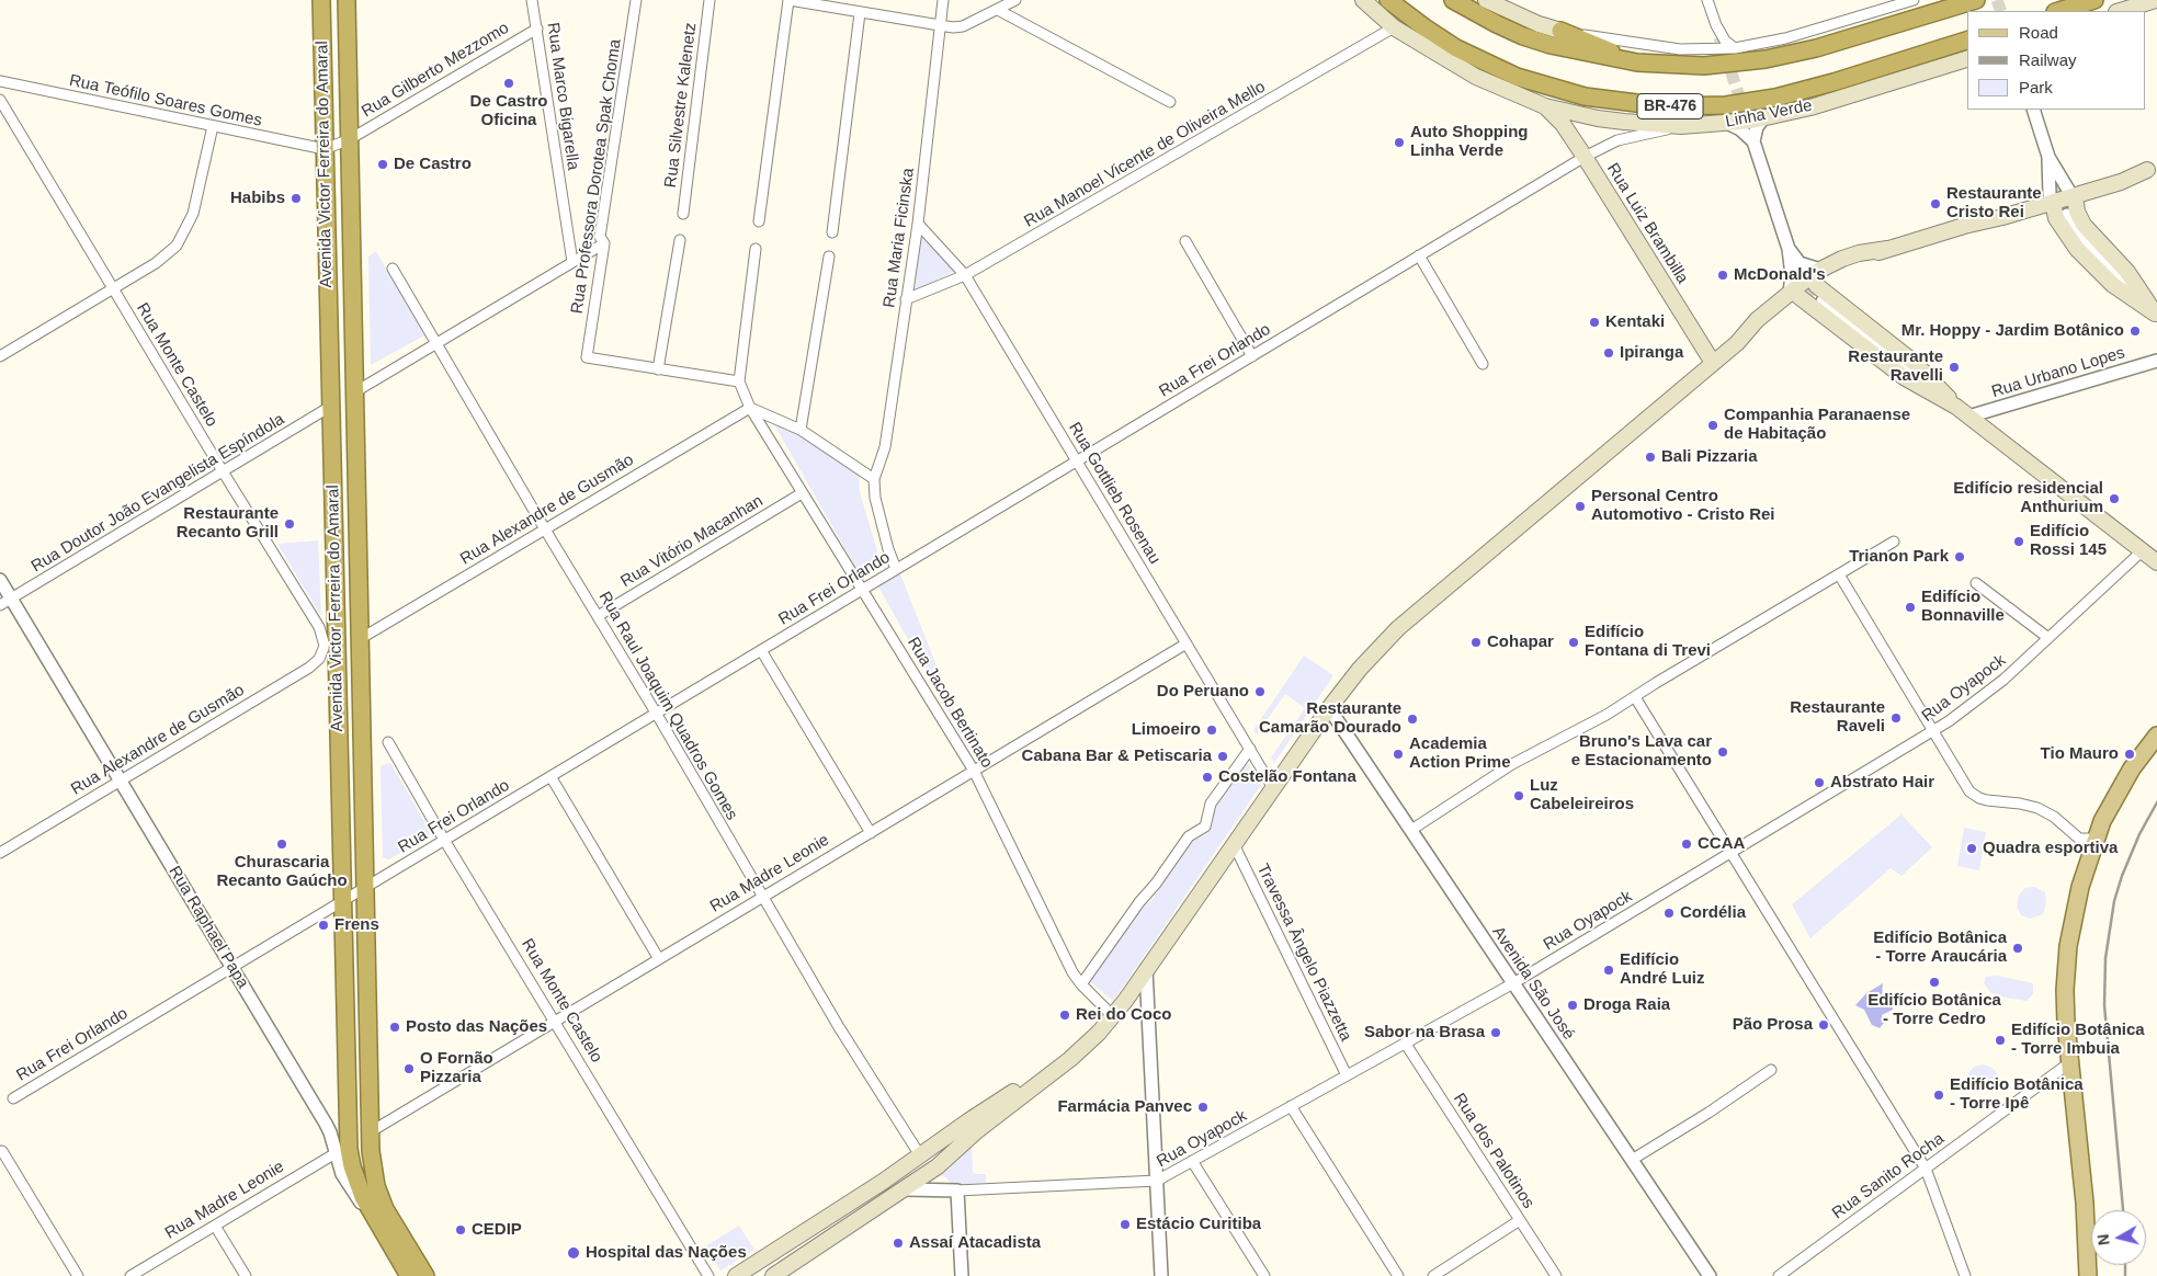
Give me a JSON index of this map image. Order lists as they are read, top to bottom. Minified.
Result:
{"streets":{"highway":["BR-476","Linha Verde","Avenida Victor Ferreira do Amaral","Rua Raphael Papa"],"main road":["Rua Luiz Brambilla"],"street":["Rua Gilberto Mezzomo","Rua Marco Bigarella","Rua Teófilo Soares Gomes","Rua Silvestre Kalenetz","Rua Manoel Vicente de Oliveira Mello","Rua Professora Dorotea Spak Choma","Rua Maria Ficinska","Rua Frei Orlando","Rua Monte Castelo","Rua Urbano Lopes","Rua Doutor João Evangelista Espíndola","Rua Gottlieb Rosenau","Rua Alexandre de Gusmão","Rua Vitório Macanhan","Rua Oyapock","Rua Jacob Bertinato","Rua Raul Joaquim Quadros Gomes","Rua Madre Leonie","Travessa Ângelo Piazzetta","Avenida São José","Rua dos Palotinos","Rua Sanito Rocha"]},"crossings":[["Rua Gilberto Mezzomo","Rua Marco Bigarella"],["Rua Gilberto Mezzomo","Rua Teófilo Soares Gomes"],["Rua Gilberto Mezzomo","Avenida Victor Ferreira do Amaral"],["Rua Teófilo Soares Gomes","Avenida Victor Ferreira do Amaral"],["Linha Verde","Rua Manoel Vicente de Oliveira Mello"],["Linha Verde","Rua Luiz Brambilla"],["Linha Verde","Rua Frei Orlando"],["Rua Manoel Vicente de Oliveira Mello","Rua Maria Ficinska"],["Rua Manoel Vicente de Oliveira Mello","Rua Gottlieb Rosenau"],["Avenida Victor Ferreira do Amaral","Rua Frei Orlando"],["Avenida Victor Ferreira do Amaral","Rua Doutor João Evangelista Espíndola"],["Avenida Victor Ferreira do Amaral","Rua Alexandre de Gusmão"],["Avenida Victor Ferreira do Amaral","Rua Madre Leonie"],["Avenida Victor Ferreira do Amaral","Rua Raphael Papa"],["Rua Luiz Brambilla","Rua Frei Orlando"],["Rua Maria Ficinska","Rua Gottlieb Rosenau"],["Rua Frei Orlando","Rua Monte Castelo"],["Rua Frei Orlando","Rua Gottlieb Rosenau"],["Rua Frei Orlando","Rua Jacob Bertinato"],["Rua Frei Orlando","Rua Raul Joaquim Quadros Gomes"],["Rua Frei Orlando","Rua Raphael Papa"],["Rua Monte Castelo","Rua Doutor João Evangelista Espíndola"],["Rua Monte Castelo","Rua Alexandre de Gusmão"],["Rua Monte Castelo","Rua Madre Leonie"],["Rua Doutor João Evangelista Espíndola","Rua Raphael Papa"],["Rua Gottlieb Rosenau","Rua Madre Leonie"],["Rua Alexandre de Gusmão","Rua Jacob Bertinato"],["Rua Alexandre de Gusmão","Rua Raul Joaquim Quadros Gomes"],["Rua Alexandre de Gusmão","Rua Raphael Papa"],["Rua Vitório Macanhan","Rua Jacob Bertinato"],["Rua Vitório Macanhan","Rua Raul Joaquim Quadros Gomes"],["Rua Oyapock","Travessa Ângelo Piazzetta"],["Rua Oyapock","Avenida São José"],["Rua Oyapock","Rua dos Palotinos"],["Rua Jacob Bertinato","Rua Madre Leonie"],["Rua Raul Joaquim Quadros Gomes","Rua Madre Leonie"],["Rua Madre Leonie","Rua Raphael Papa"]],"places":["De Castro Oficina","Auto Shopping Linha Verde","De Castro","Habibs","Restaurante Cristo Rei","McDonald's","Kentaki","Mr. Hoppy - Jardim Botânico","Ipiranga","Restaurante Ravelli","Companhia Paranaense de Habitação","Bali Pizzaria","Edifício residencial Anthurium","Personal Centro Automotivo - Cristo Rei","Restaurante Recanto Grill","Edifício Rossi 145","Trianon Park","Edifício Bonnaville","Cohapar","Edifício Fontana di Trevi","Do Peruano","Restaurante Raveli","Restaurante Camarão Dourado","Limoeiro","Bruno's Lava car e Estacionamento","Academia Action Prime","Tio Mauro","Cabana Bar & Petiscaria","Costelão Fontana","Abstrato Hair","Luz Cabeleireiros","Churascaria Recanto Gaúcho","CCAA","Quadra esportiva","Cordélia","Frens","Edifício Botânica - Torre Araucária","Edifício André Luiz","Edifício Botânica - Torre Cedro","Droga Raia","Rei do Coco","Pão Prosa","Posto das Nações","Sabor na Brasa","Edifício Botânica - Torre Imbuia","O Fornão Pizzaria","Edifício Botânica - Torre Ipê","Farmácia Panvec","Estácio Curitiba","CEDIP","Assaí Atacadista","Hospital das Nações"],"legend":["Road","Railway","Park"],"north":"left"}
